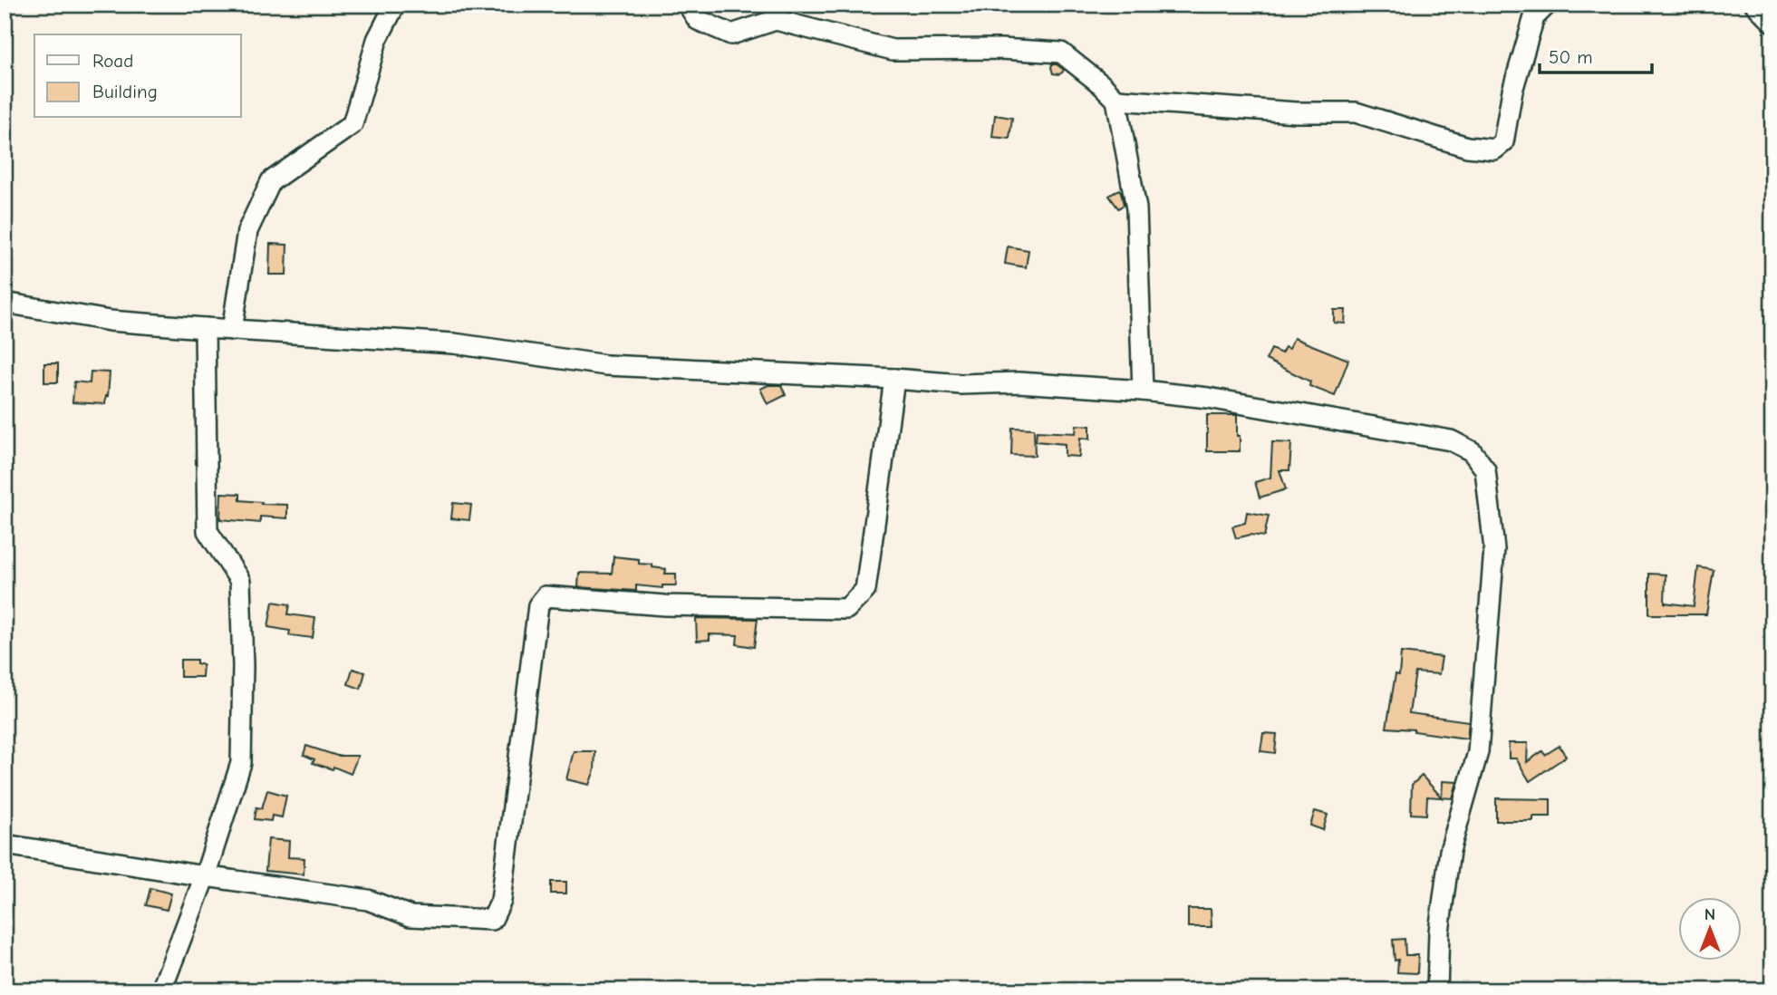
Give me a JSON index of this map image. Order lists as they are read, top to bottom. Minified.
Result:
{"legend":["Road","Building"],"scale_bar":"50 m","north":"top"}
